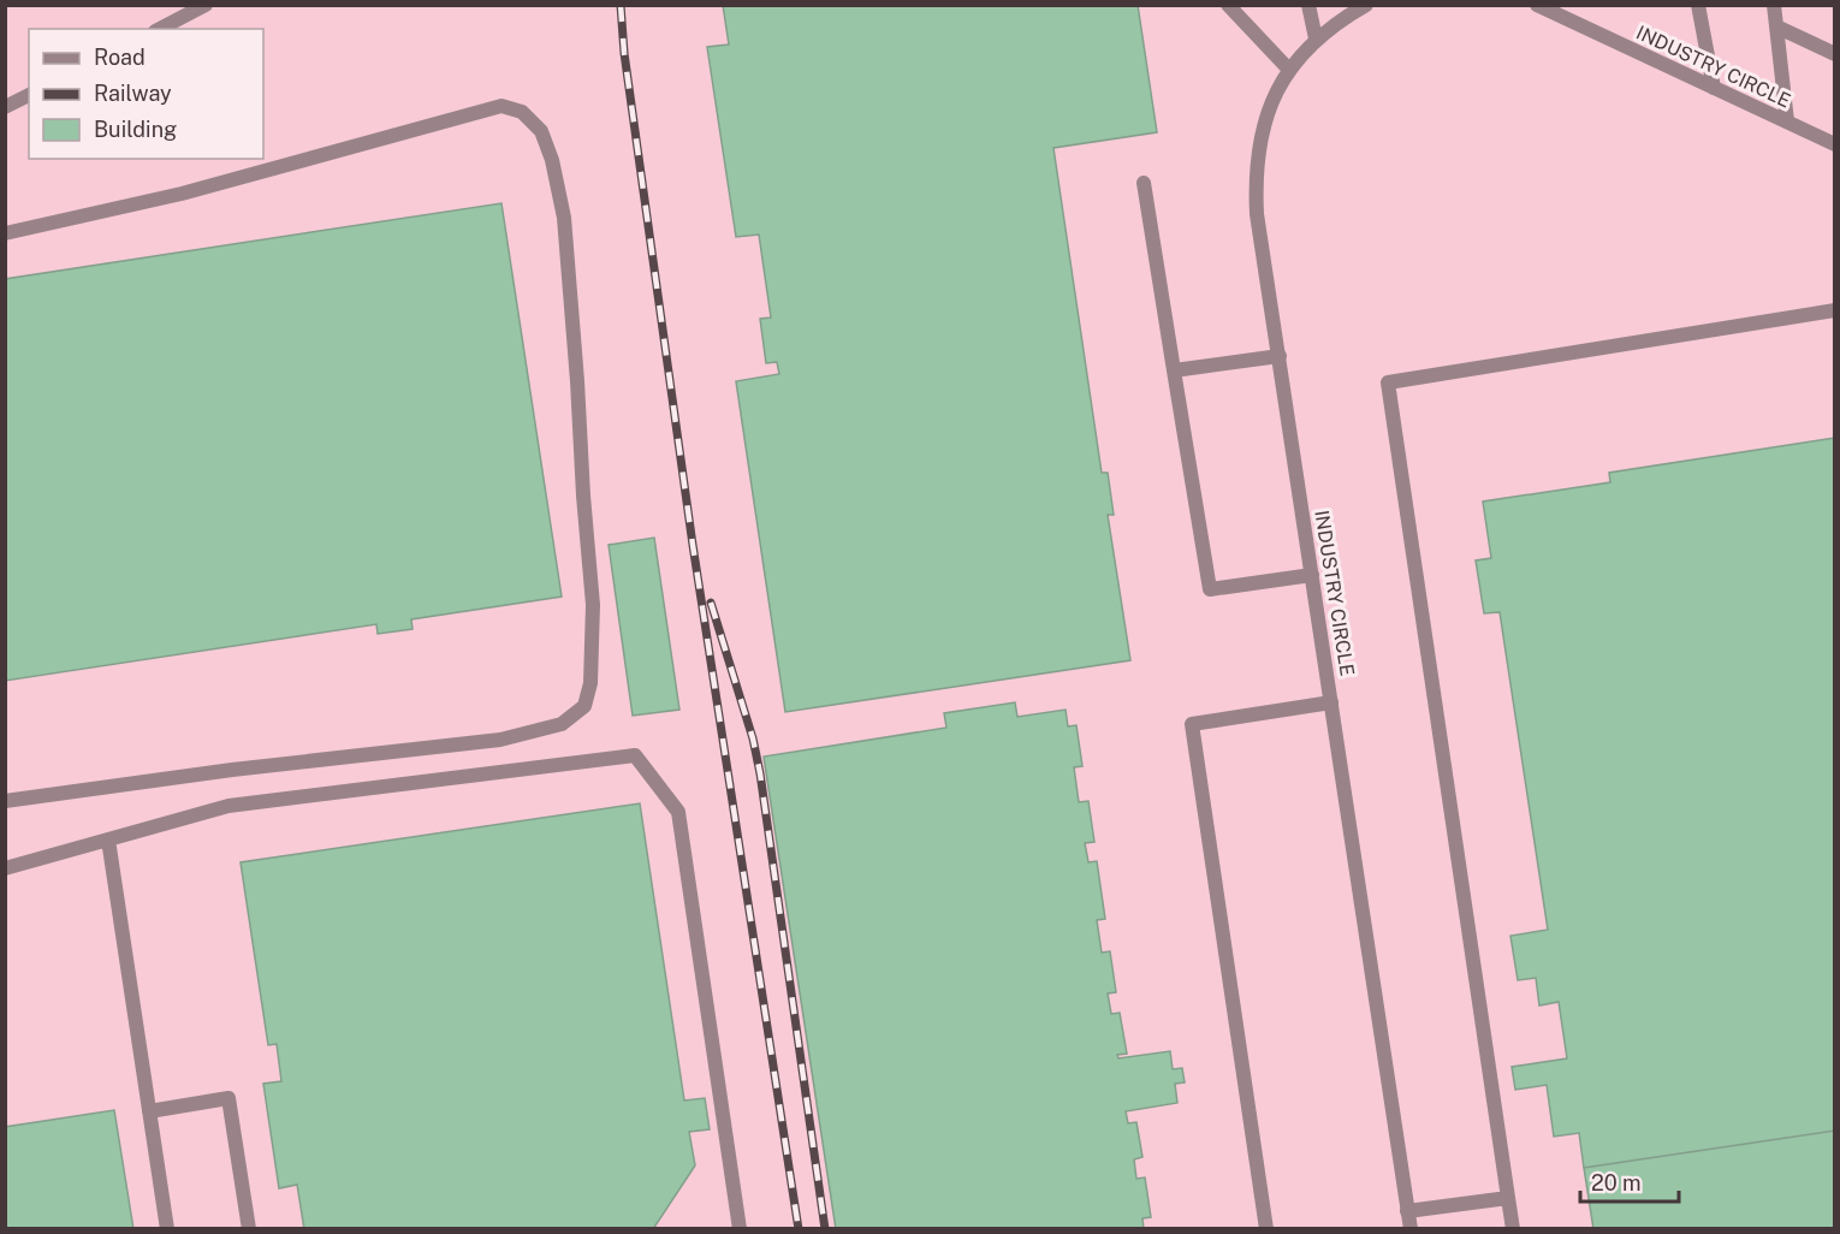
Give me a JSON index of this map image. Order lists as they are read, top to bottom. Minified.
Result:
{"streets":{"street":["INDUSTRY CIRCLE"]},"legend":["Road","Railway","Building"],"scale_bar":"20 m"}
